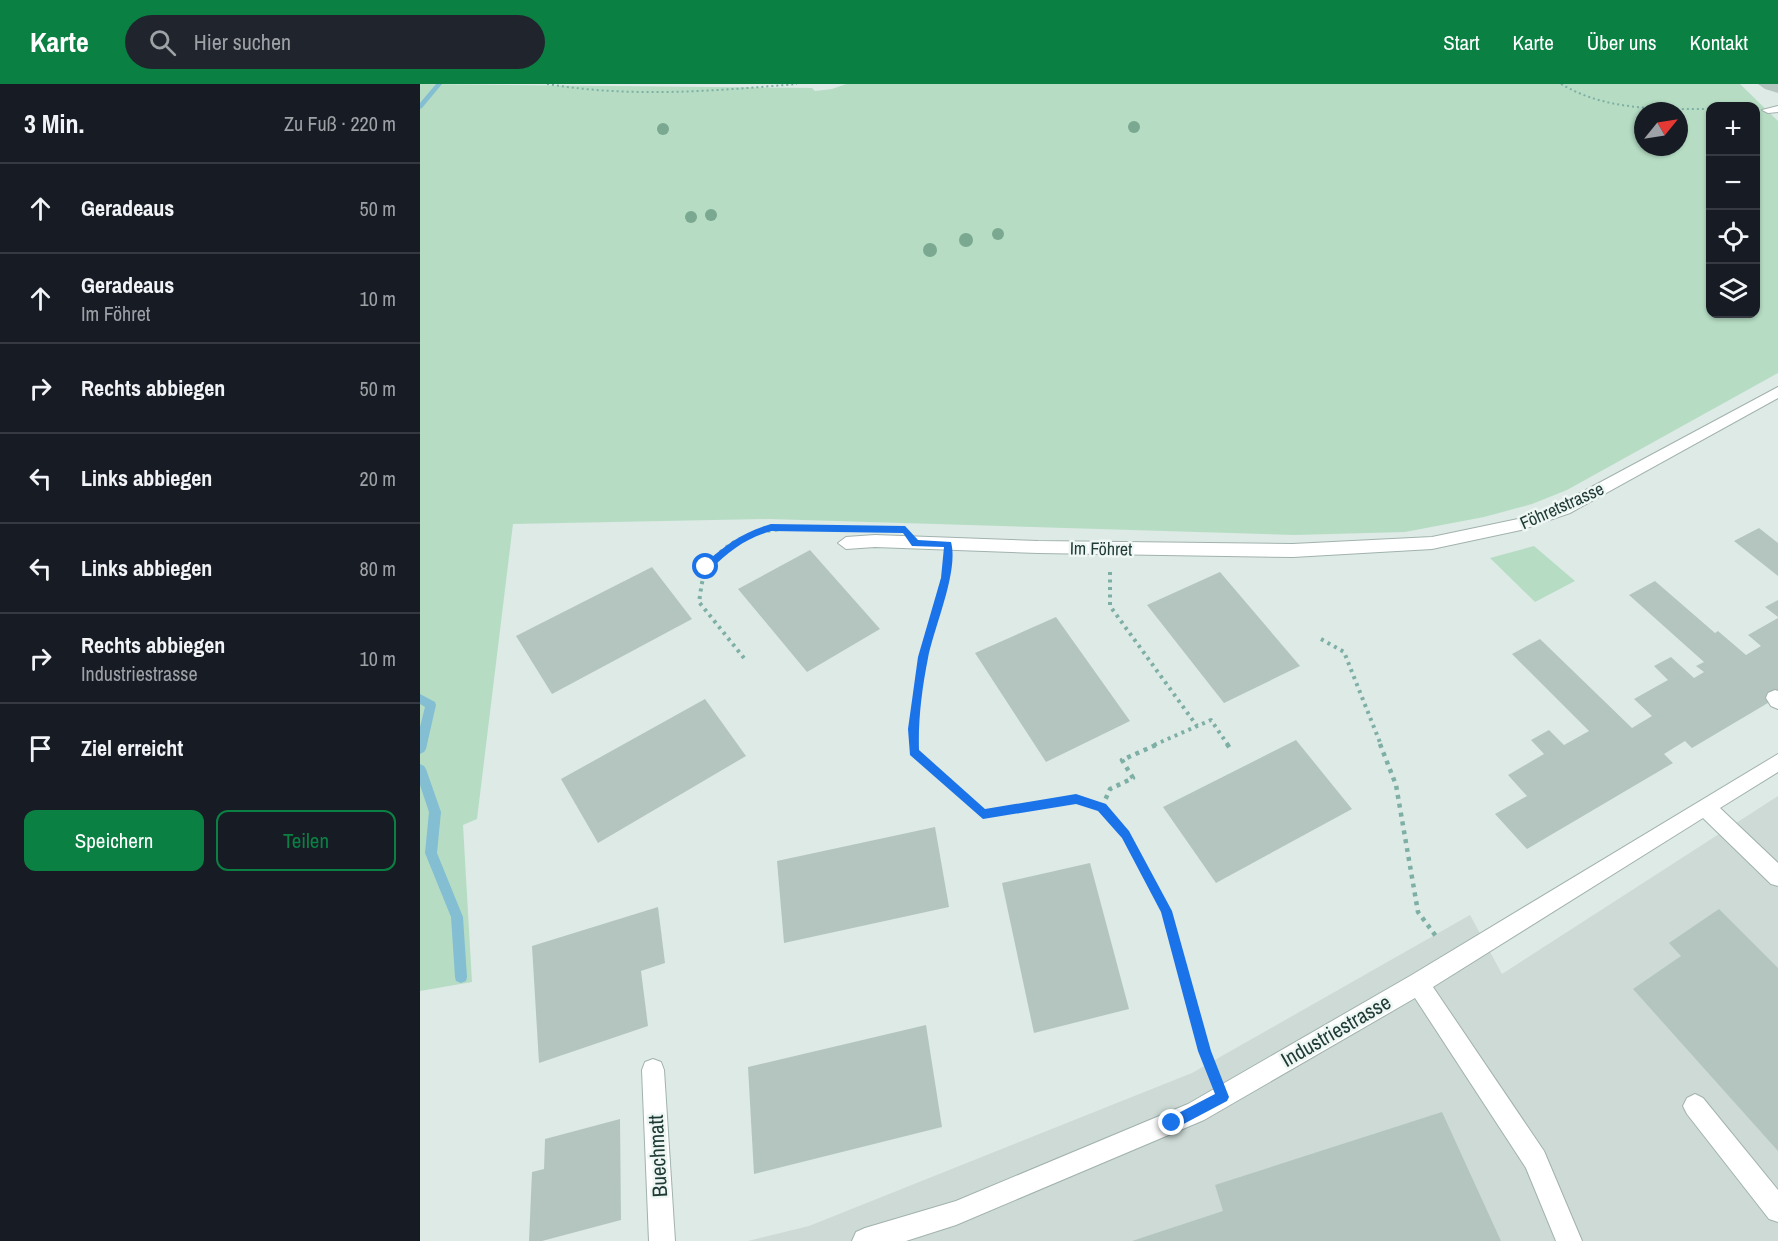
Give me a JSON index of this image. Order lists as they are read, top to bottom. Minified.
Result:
{"streets":{"street":["Föhretstrasse","Im Föhret","Industriestrasse","Buechmatt"]},"crossings":[["Föhretstrasse","Im Föhret"]],"north":"top right","page":{"header":"Karte","search":"Hier suchen","nav":["Start","Karte","Über uns","Kontakt"],"heading":["3 Min.","Zu Fuß · 220 m"],"map_buttons":["+","−"],"list":[["Geradeaus","50 m"],["Geradeaus","Im Föhret","10 m"],["Rechts abbiegen","50 m"],["Links abbiegen","20 m"],["Links abbiegen","80 m"],["Rechts abbiegen","Industriestrasse","10 m"],"Ziel erreicht"],"buttons":["Speichern","Teilen"]}}
